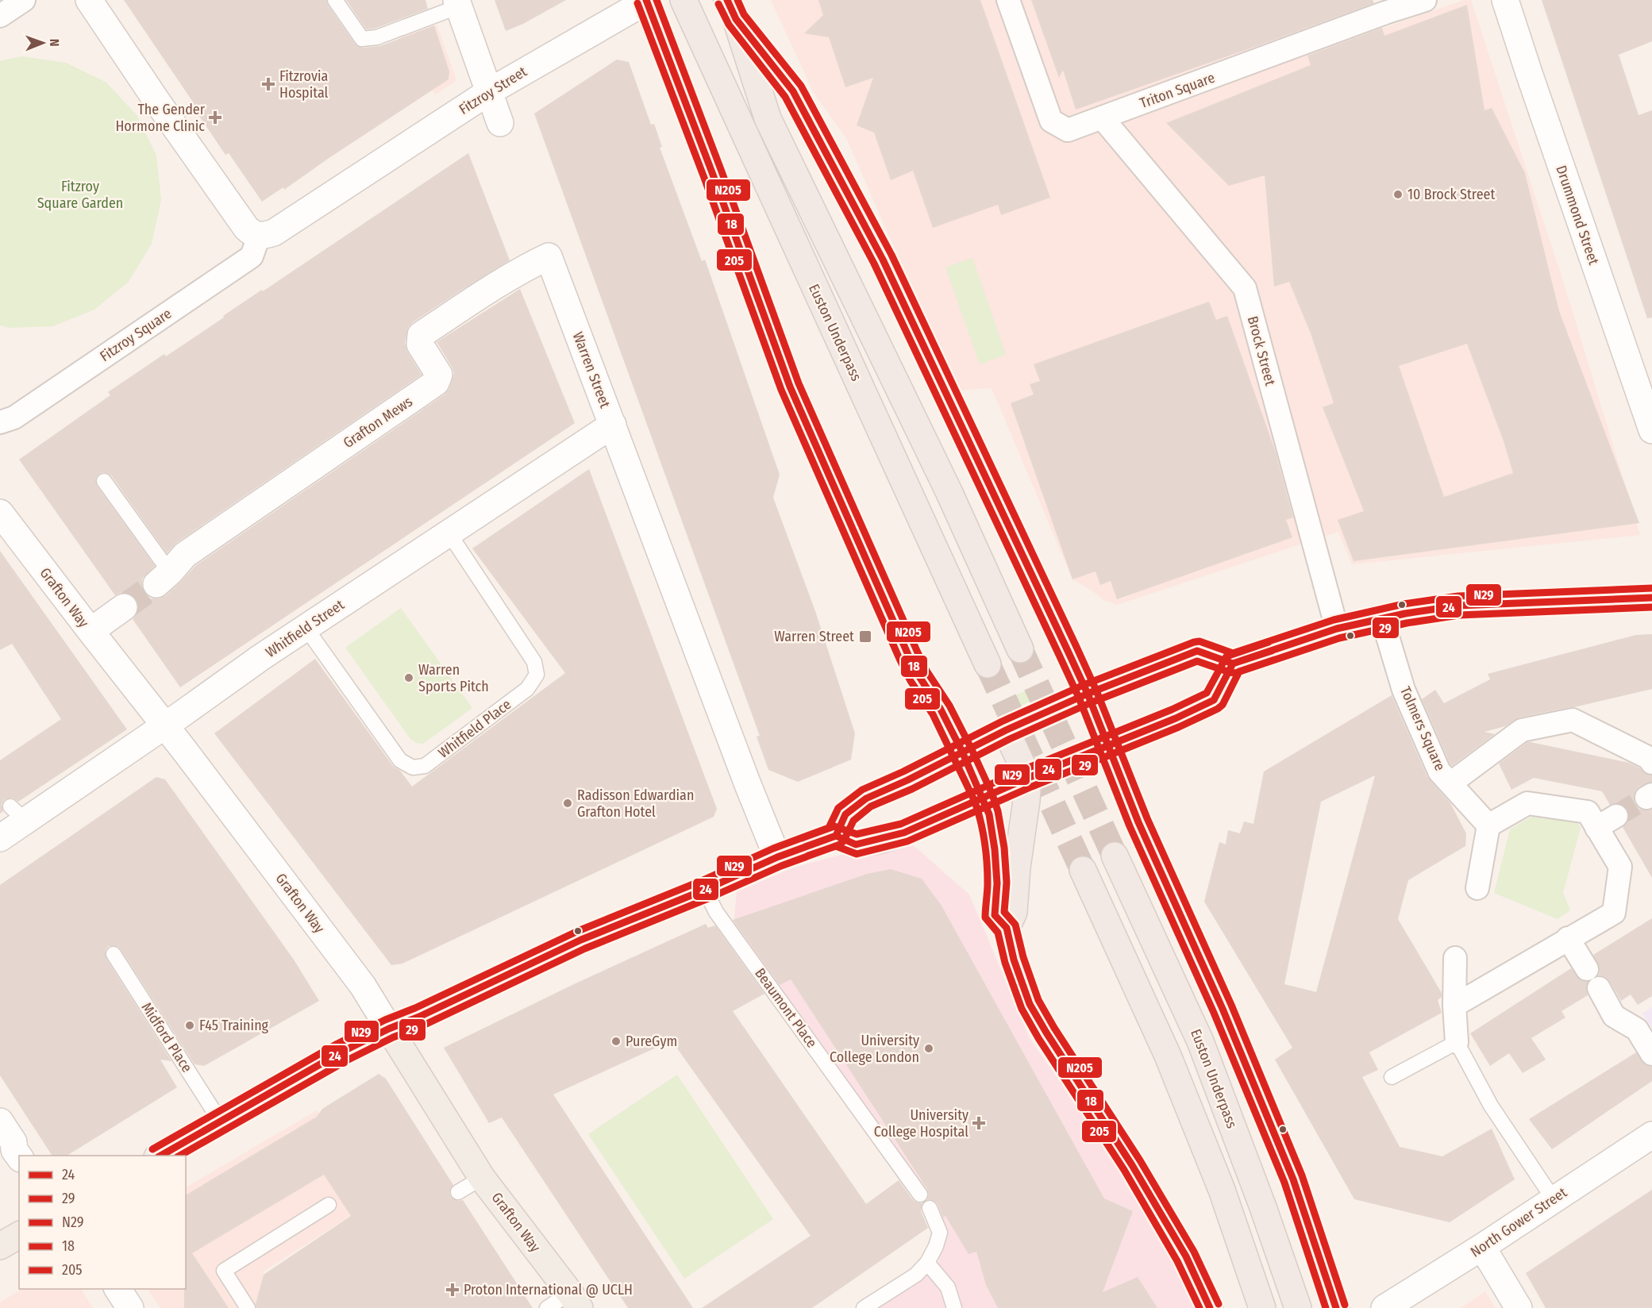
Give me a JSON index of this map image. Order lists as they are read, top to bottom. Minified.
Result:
{"streets":{"highway":["Euston Underpass"],"main road":["Grafton Way"],"street":["Fitzroy Street","Triton Square","Drummond Street","Fitzroy Square","Brock Street","Warren Street","Grafton Mews","Whitfield Street","Tolmers Square","North Gower Street"],"lane":["Whitfield Place","Beaumont Place","Midford Place"]},"crossings":[["Fitzroy Street","Fitzroy Square"],["Triton Square","Brock Street"],["Warren Street","Grafton Mews"],["Warren Street","Whitfield Street"],["Grafton Way","Whitfield Street"],["Whitfield Street","Whitfield Place"]],"parks":["Fitzroy Square Garden"],"places":{"health":["Fitzrovia Hospital","The Gender Hormone Clinic","University College Hospital","Proton International @ UCLH"],"other":["10 Brock Street","Warren Sports Pitch","Radisson Edwardian Grafton Hotel","F45 Training","PureGym","University College London"],"transit":["Warren Street"]},"lines":["transit line 18","transit line N205","transit line 205","transit line N29","transit line 24","transit line 29"],"legend":["24","29","N29","18","205"],"north":"right"}
